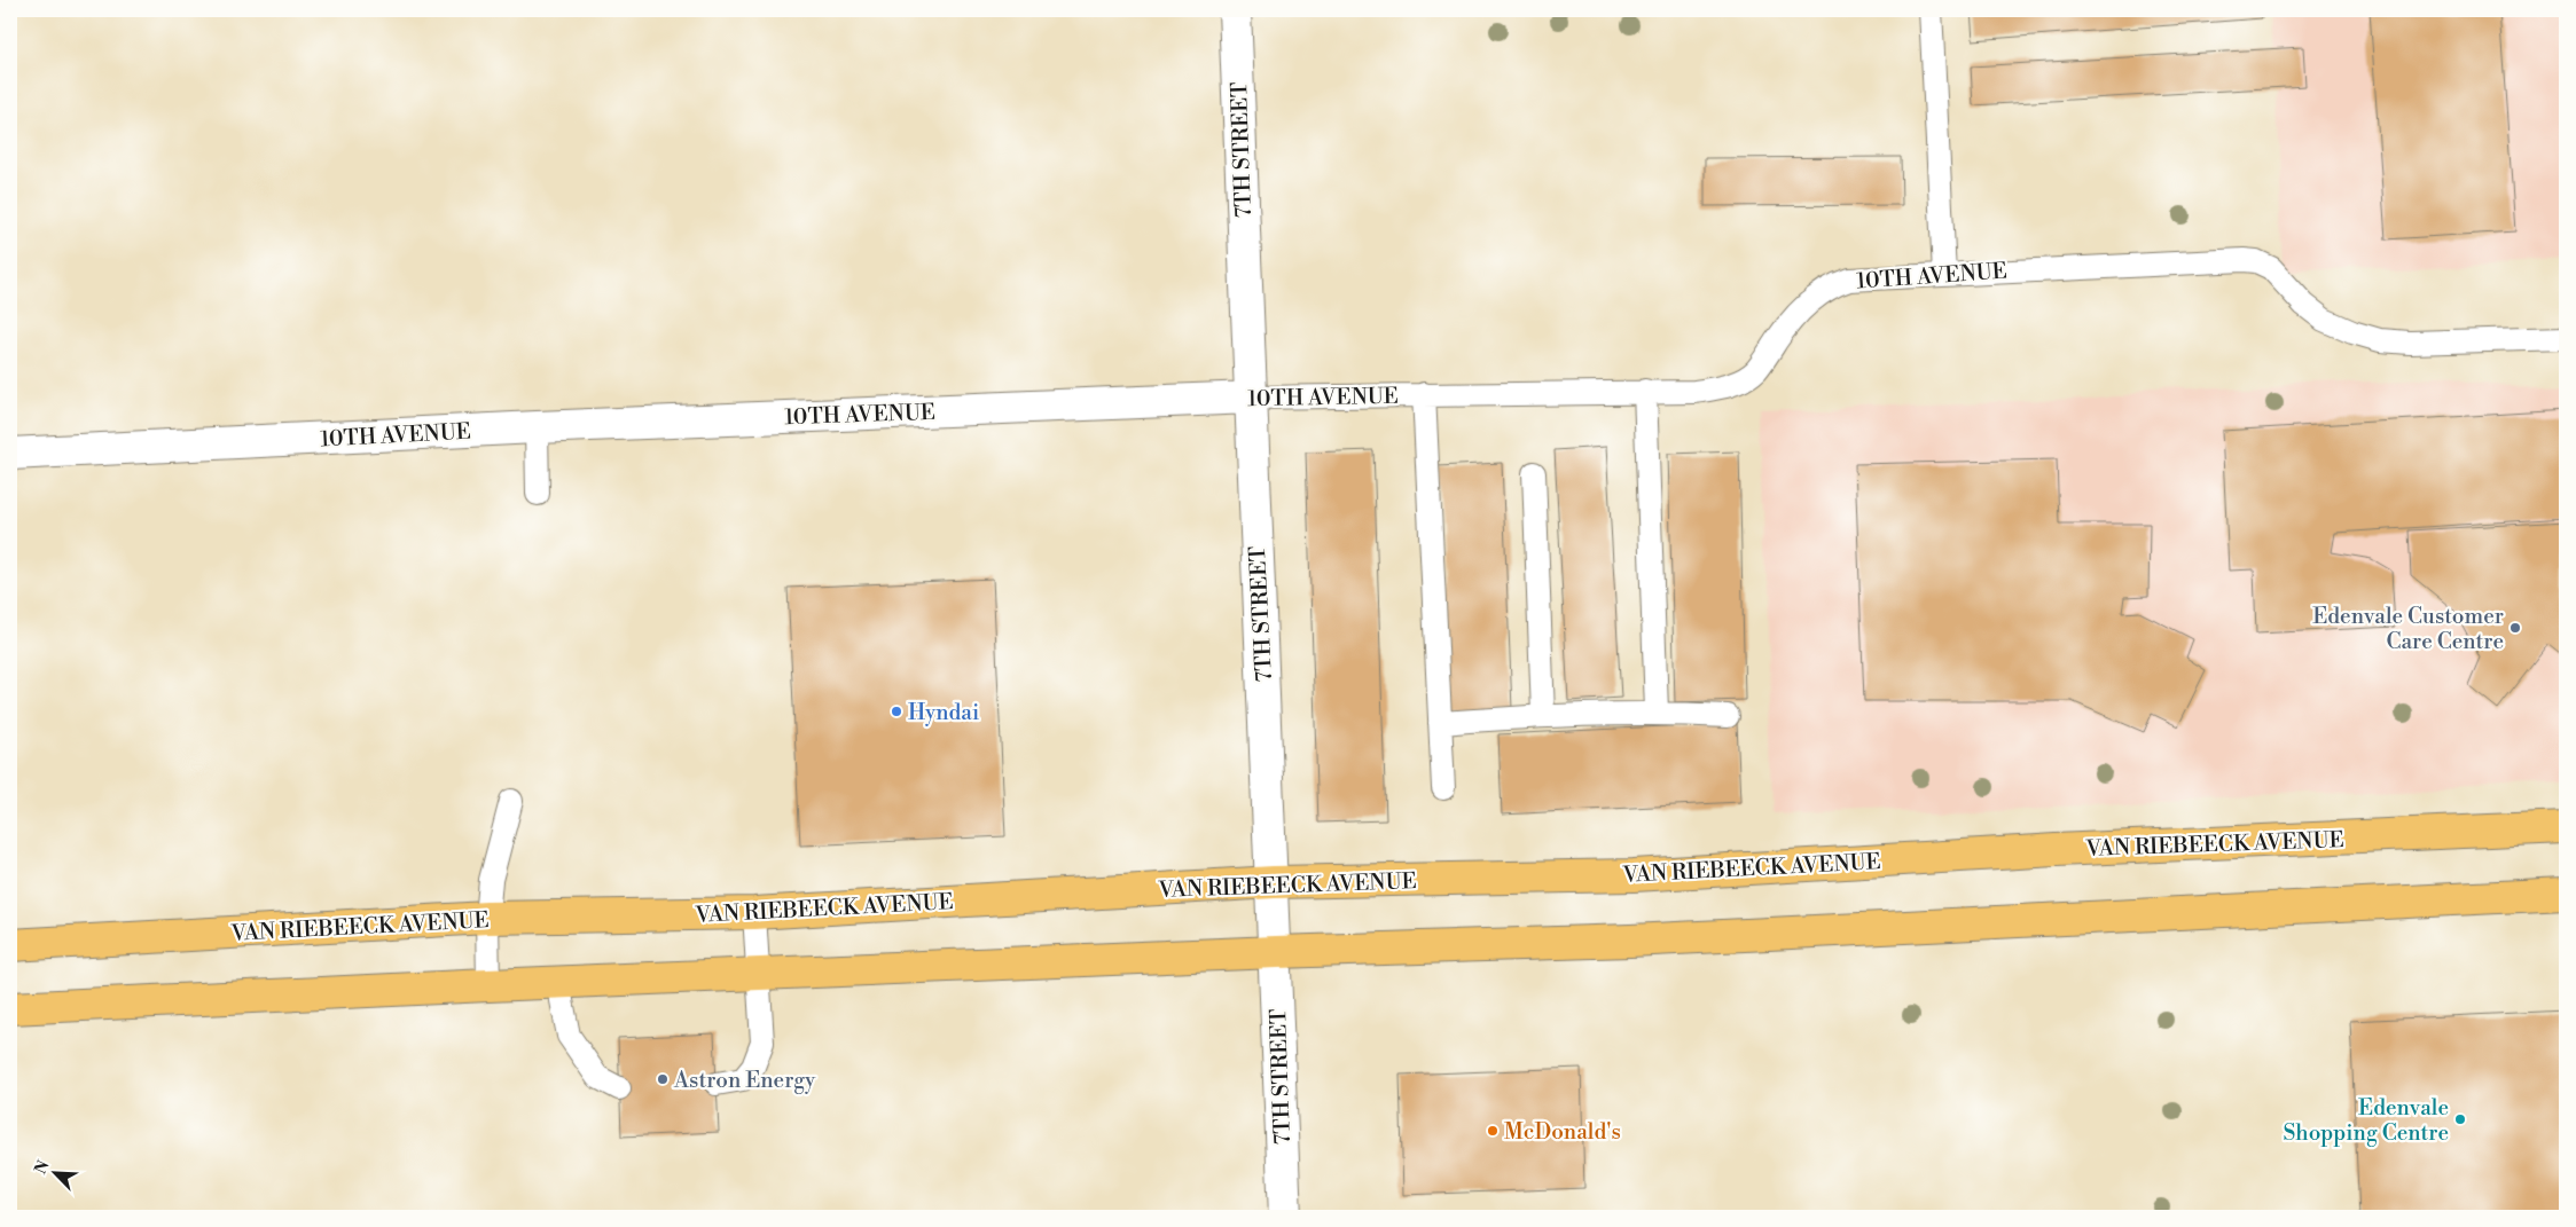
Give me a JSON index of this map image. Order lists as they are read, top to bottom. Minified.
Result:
{"streets":{"main road":["VAN RIEBEECK AVENUE"],"street":["7TH STREET","10TH AVENUE"]},"crossings":[["7TH STREET","10TH AVENUE"],["7TH STREET","VAN RIEBEECK AVENUE"]],"places":["Edenvale Customer Care Centre","Hyndai","Astron Energy","Edenvale Shopping Centre","McDonald's"],"north":"top left"}
